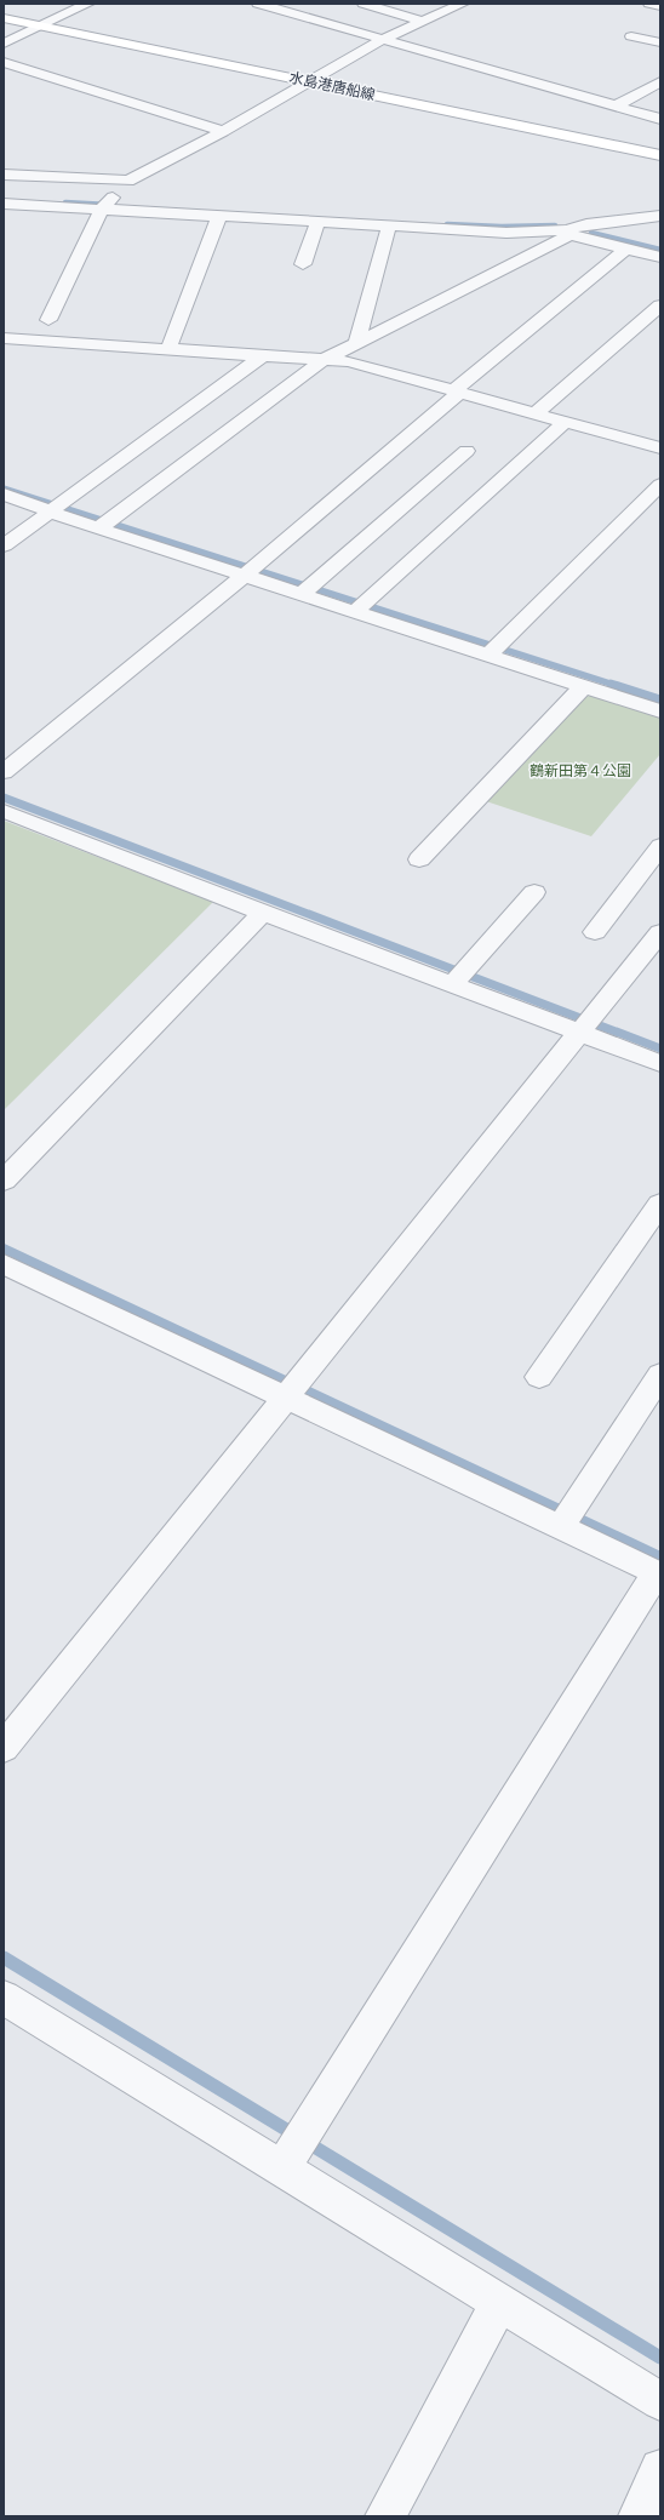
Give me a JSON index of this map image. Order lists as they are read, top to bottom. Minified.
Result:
{"streets":{"main road":["水島港唐船線"]},"parks":["鶴新田第４公園"]}
